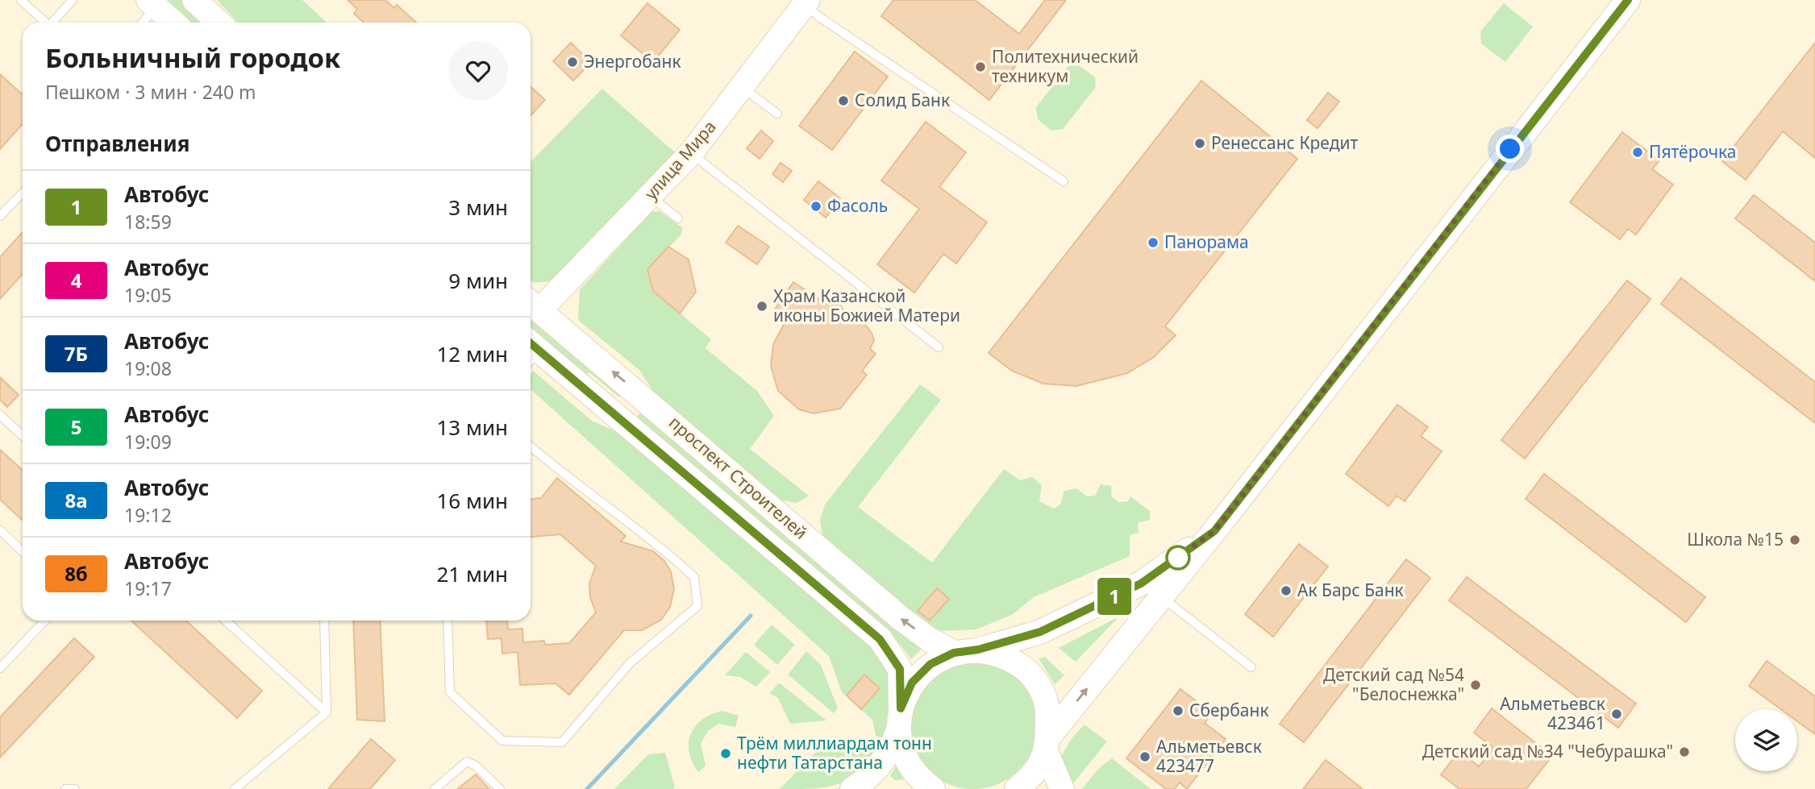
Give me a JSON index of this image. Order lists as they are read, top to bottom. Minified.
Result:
{"streets":{"main road":["улица Мира","проспект Строителей"]},"crossings":[["улица Мира","проспект Строителей"]],"places":["Энергобанк","Политехнический техникум","Солид Банк","Ренессанс Кредит","Пятёрочка","Фасоль","Панорама","Храм Казанской иконы Божией Матери","Школа №15","Ак Барс Банк","Детский сад №54 \"Белоснежка\"","Сбербанк","Альметьевск 423461","Детский сад №34 \"Чебурашка\"","Трём миллиардам тонн нефти Татарстана","Альметьевск 423477"],"lines":["bus line 1"],"page":{"on_map":"1","heading":[["Больничный городок","Пешком · 3 мин · 240 m"],"Отправления"],"list":[{"mark":"1","name":"Автобус","note":"18:59","value":"3 мин"},{"mark":"4","name":"Автобус","note":"19:05","value":"9 мин"},{"mark":"7Б","name":"Автобус","note":"19:08","value":"12 мин"},{"mark":"5","name":"Автобус","note":"19:09","value":"13 мин"},{"mark":"8а","name":"Автобус","note":"19:12","value":"16 мин"},{"mark":"8б","name":"Автобус","note":"19:17","value":"21 мин"}]}}
